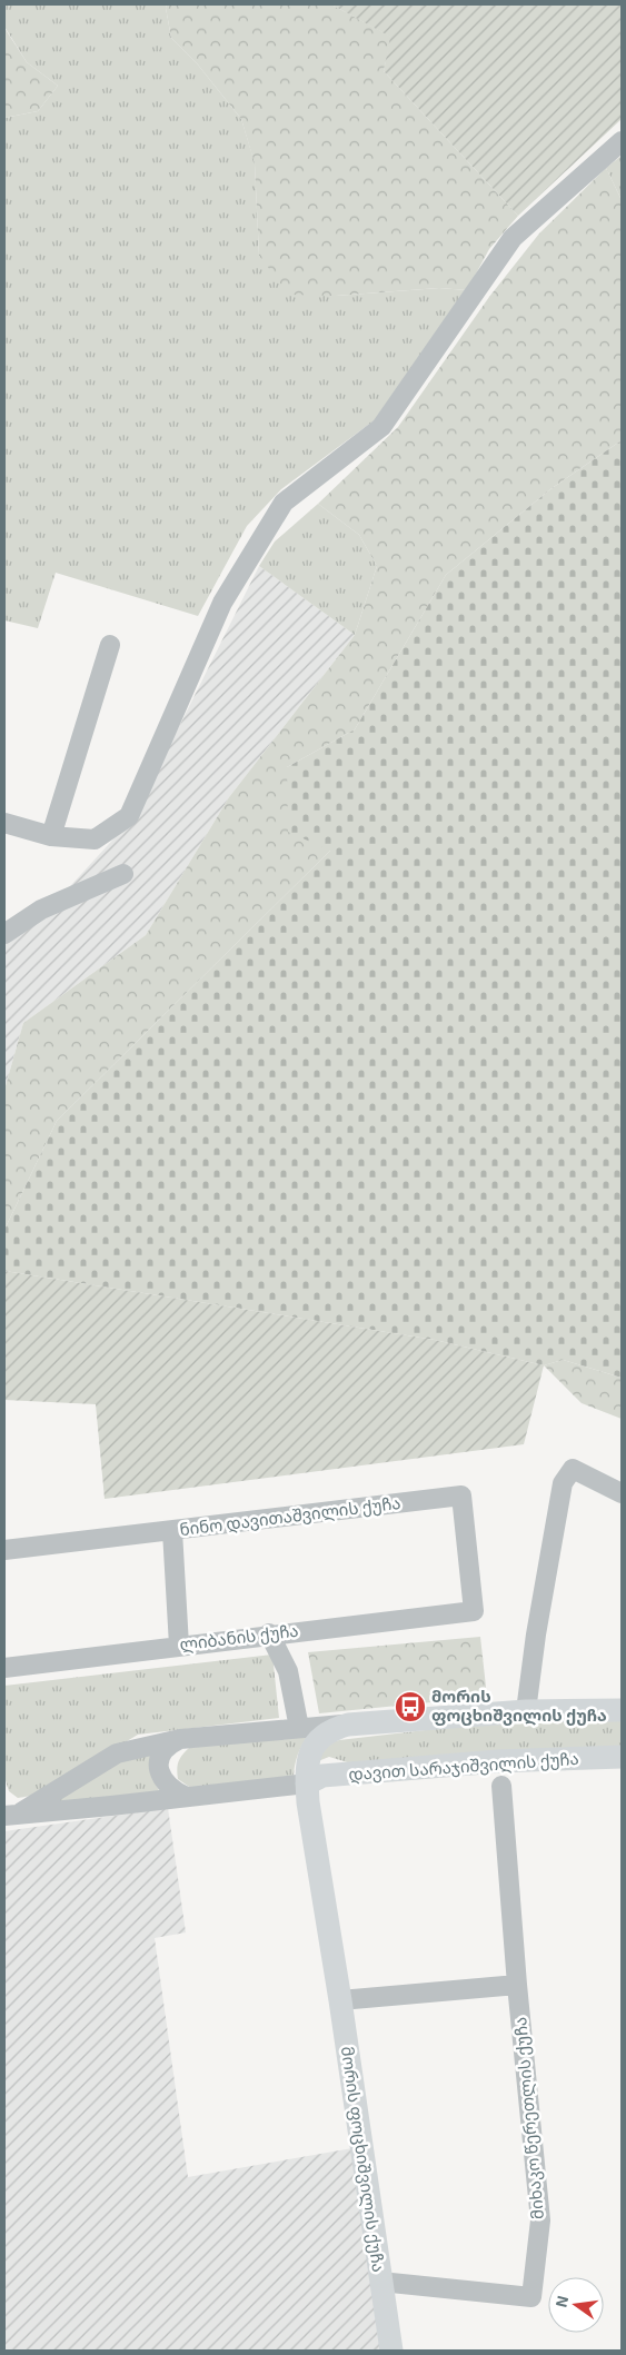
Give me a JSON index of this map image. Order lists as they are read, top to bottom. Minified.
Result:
{"streets":{"main road":["დავით სარაჯიშვილის ქუჩა","მორის ფოცხიშვილის ქუჩა"],"street":["ნინო დავითაშვილის ქუჩა","ლიბანის ქუჩა","მიხაკო წერეთლის ქუჩა"]},"crossings":[["ნინო დავითაშვილის ქუჩა","ლიბანის ქუჩა"],["დავით სარაჯიშვილის ქუჩა","მორის ფოცხიშვილის ქუჩა"],["მიხაკო წერეთლის ქუჩა","მორის ფოცხიშვილის ქუჩა"]],"places":{"bus stop":["მორის ფოცხიშვილის ქუჩა"]},"north":"left"}
